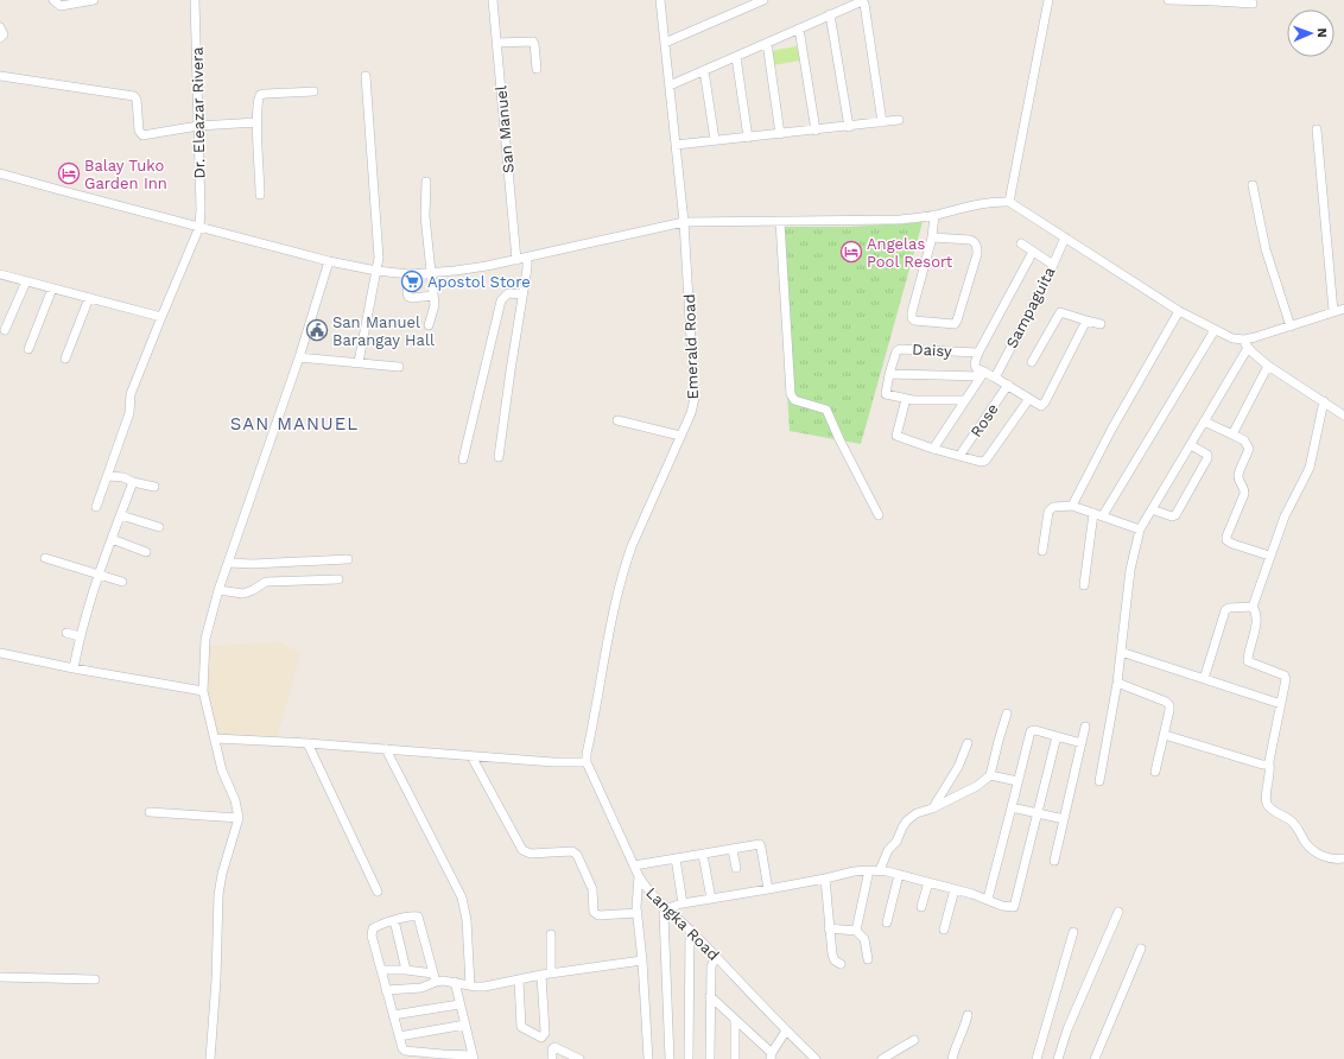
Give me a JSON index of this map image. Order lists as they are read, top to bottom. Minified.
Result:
{"streets":{"street":["Dr. Eleazar Rivera","San Manuel","Sampaguita","Emerald Road","Daisy","Rose","Langka Road"]},"crossings":[["Emerald Road","Langka Road"]],"districts":["SAN MANUEL"],"places":{"hotel":["Balay Tuko Garden Inn","Angelas Pool Resort"],"supermarket":["Apostol Store"],"public building":["San Manuel Barangay Hall"]},"north":"right"}
